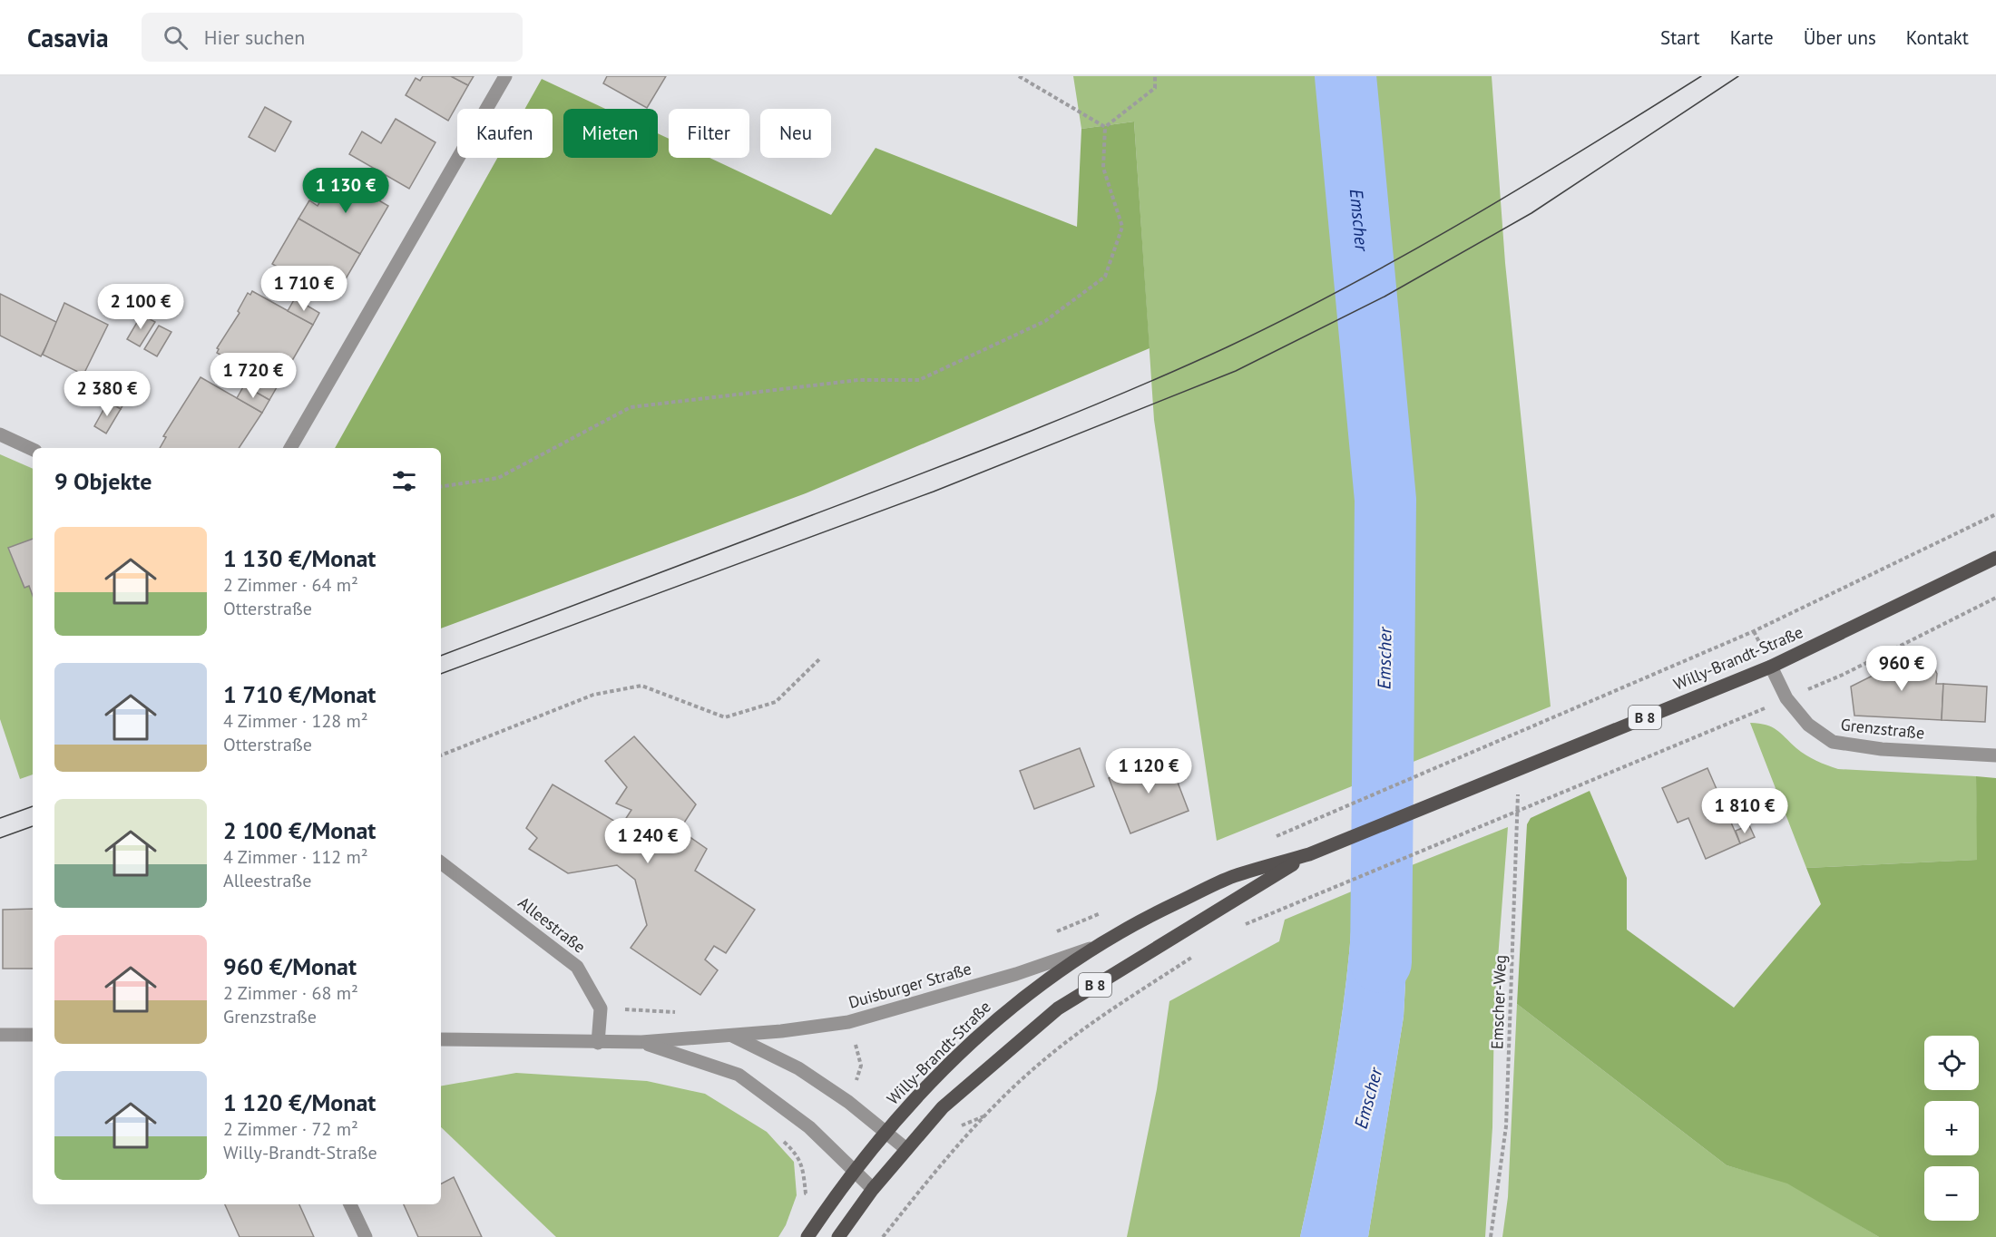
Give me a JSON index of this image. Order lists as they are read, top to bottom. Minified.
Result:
{"streets":{"main road":["Willy-Brandt-Straße","B 8"],"street":["Grenzstraße","Alleestraße","Duisburger Straße"],"path":["Emscher-Weg"]},"crossings":[["Willy-Brandt-Straße","Grenzstraße"],["Willy-Brandt-Straße","Duisburger Straße"],["Willy-Brandt-Straße","Emscher-Weg"],["Alleestraße","Duisburger Straße"]],"water":["Emscher"],"page":{"header":"Casavia","search":"Hier suchen","nav":["Start","Karte","Über uns","Kontakt"],"chip":["Kaufen","Mieten","Filter","Neu"],"price":["1 130 €","1 710 €","2 100 €","1 720 €","2 380 €","960 €","1 120 €","1 810 €","1 240 €"],"heading":"9 Objekte","list":[{"name":"1 130 €/Monat","note":"2 Zimmer · 64 m² · Otterstraße"},{"name":"1 710 €/Monat","note":"4 Zimmer · 128 m² · Otterstraße"},{"name":"2 100 €/Monat","note":"4 Zimmer · 112 m² · Alleestraße"},{"name":"960 €/Monat","note":"2 Zimmer · 68 m² · Grenzstraße"},{"name":"1 120 €/Monat","note":"2 Zimmer · 72 m² · Willy-Brandt-Straße"}],"map_buttons":["+","−"]}}
